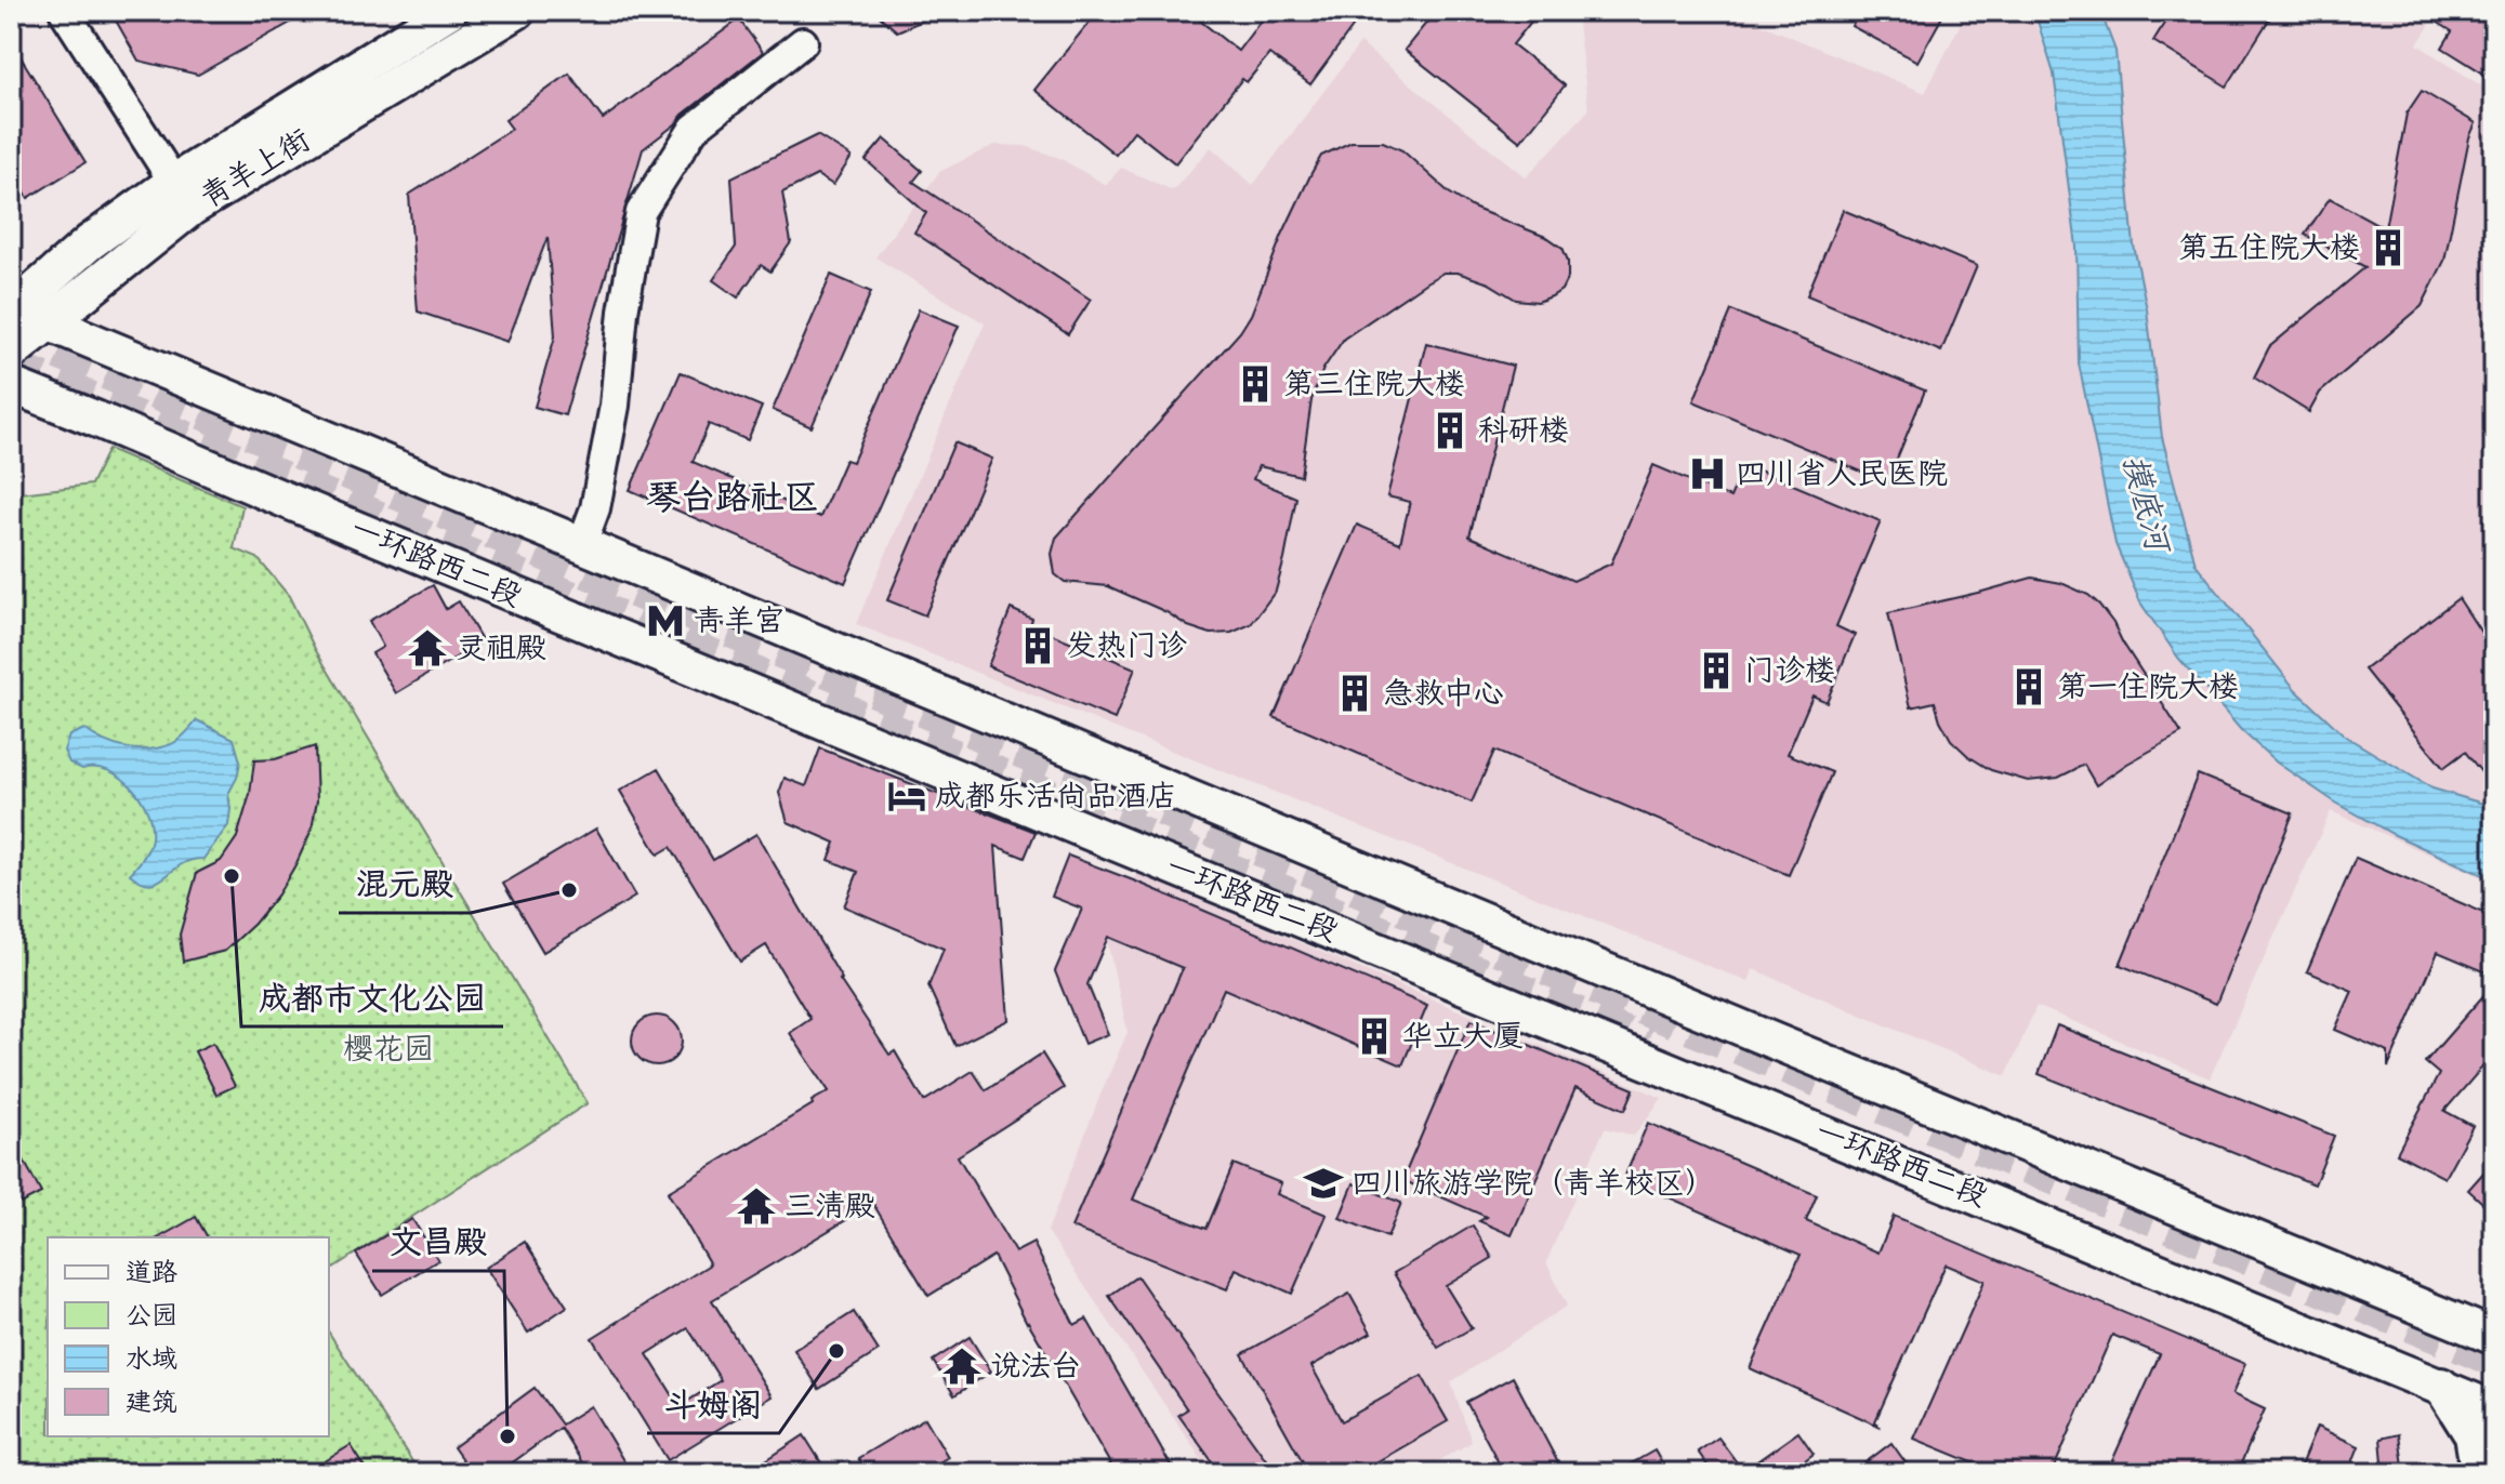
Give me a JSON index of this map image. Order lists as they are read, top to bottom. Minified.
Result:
{"streets":{"main road":["青羊上街","一环路西二段"]},"districts":["琴台路社区"],"water":["摸底河"],"parks":["樱花园"],"places":{"building":["第五住院大楼","第三住院大楼","科研楼","发热门诊","门诊楼","第一住院大楼","急救中心","华立大厦"],"hospital":["四川省人民医院"],"metro station":["青羊宫"],"temple":["灵祖殿","三清殿","说法台"],"hotel":["成都乐活尚品酒店"],"other":["成都市文化公园","混元殿","斗姆阁","文昌殿"],"school or university":["四川旅游学院（青羊校区）"]},"legend":["道路","公园","水域","建筑"]}
